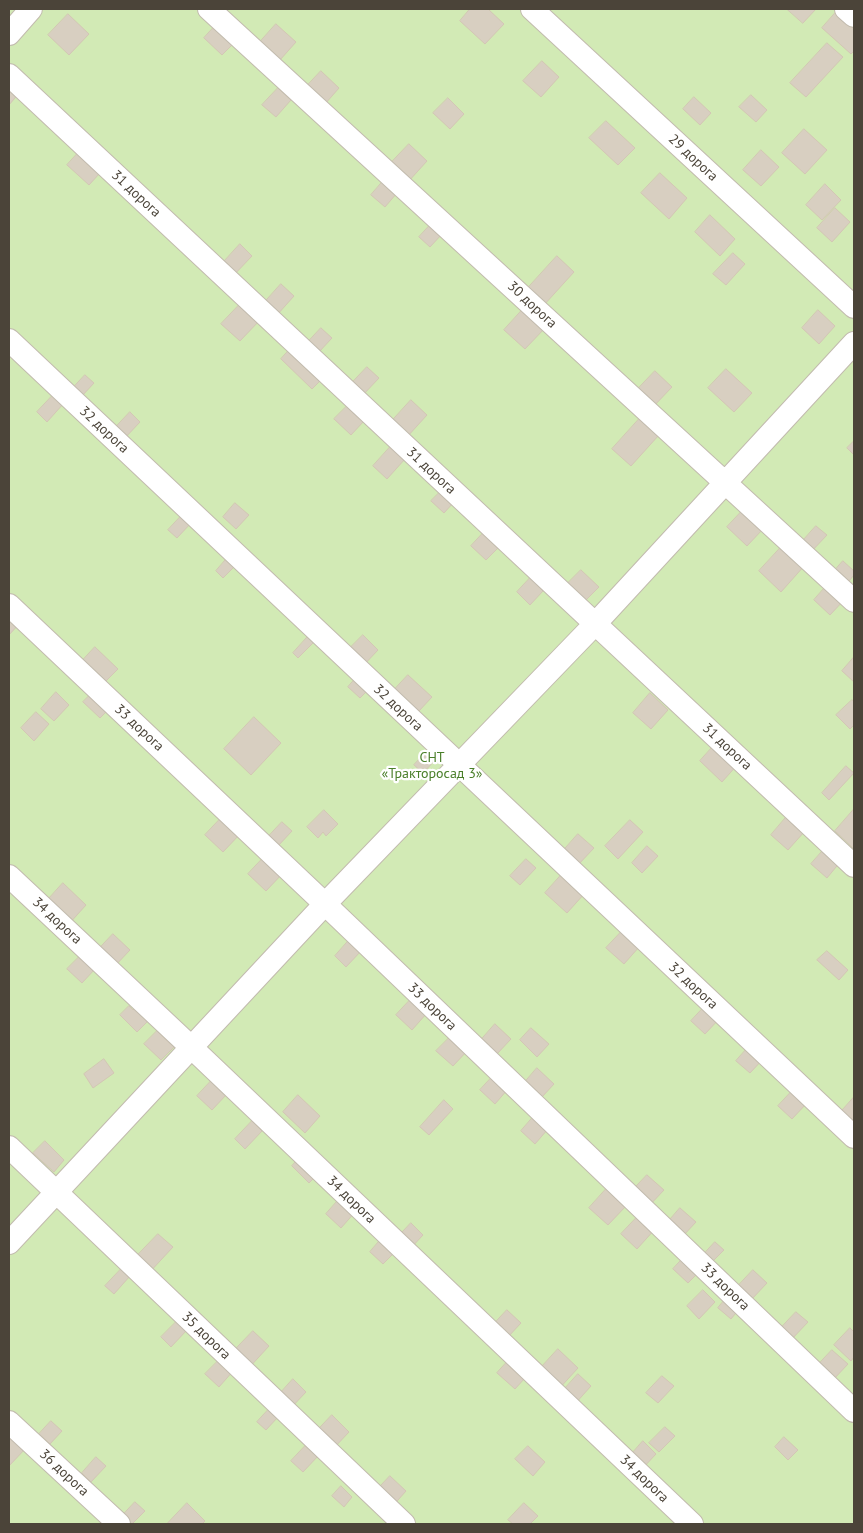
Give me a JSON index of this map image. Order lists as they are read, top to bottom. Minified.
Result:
{"streets":{"street":["29 дорога","31 дорога","30 дорога","32 дорога","33 дорога","34 дорога","35 дорога","36 дорога"]},"parks":["СНТ «Тракторосад 3»"]}
